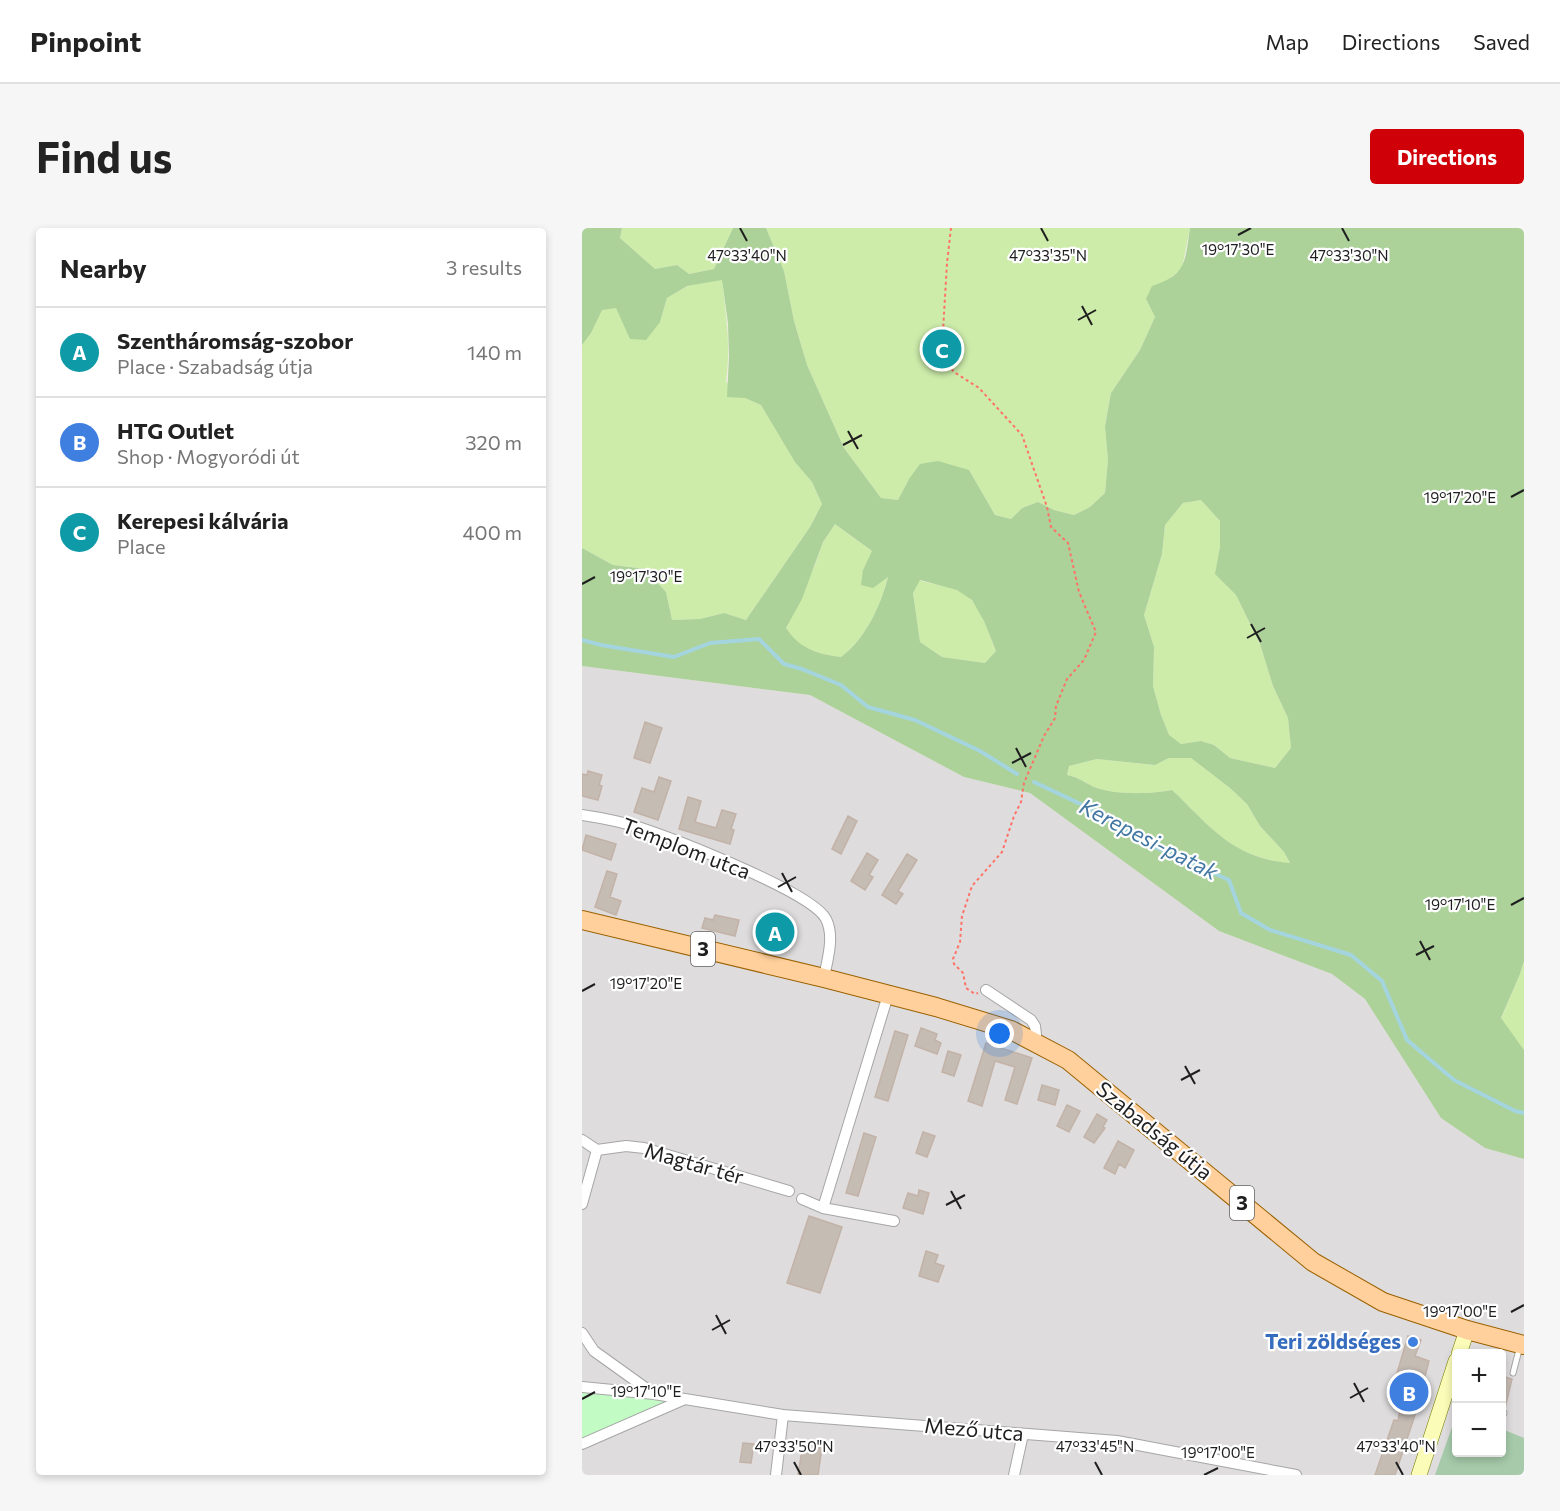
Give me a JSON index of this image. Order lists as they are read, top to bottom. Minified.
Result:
{"streets":{"main road":["3","Szabadság útja"],"street":["Templom utca","Magtár tér","Mező utca"]},"crossings":[["Templom utca","Szabadság útja"]],"water":["Kerepesi-patak"],"places":["Teri zöldséges"],"page":{"header":"Pinpoint","nav":["Map","Directions","Saved"],"buttons":"Directions","title":"Find us","heading":["Nearby","3 results"],"list":[{"mark":"A","name":"Szentháromság-szobor","note":"Place · Szabadság útja","value":"140 m"},{"mark":"B","name":"HTG Outlet","note":"Shop · Mogyoródi út","value":"320 m"},{"mark":"C","name":"Kerepesi kálvária","note":"Place","value":"400 m"}],"pins":["C","A","B"],"map_buttons":["+","−"]},"coordinates":["19°17'30\"E","47°33'35\"N","47°33'40\"N","47°33'30\"N","19°17'20\"E","19°17'10\"E","19°17'00\"E","47°33'50\"N","47°33'45\"N"]}
